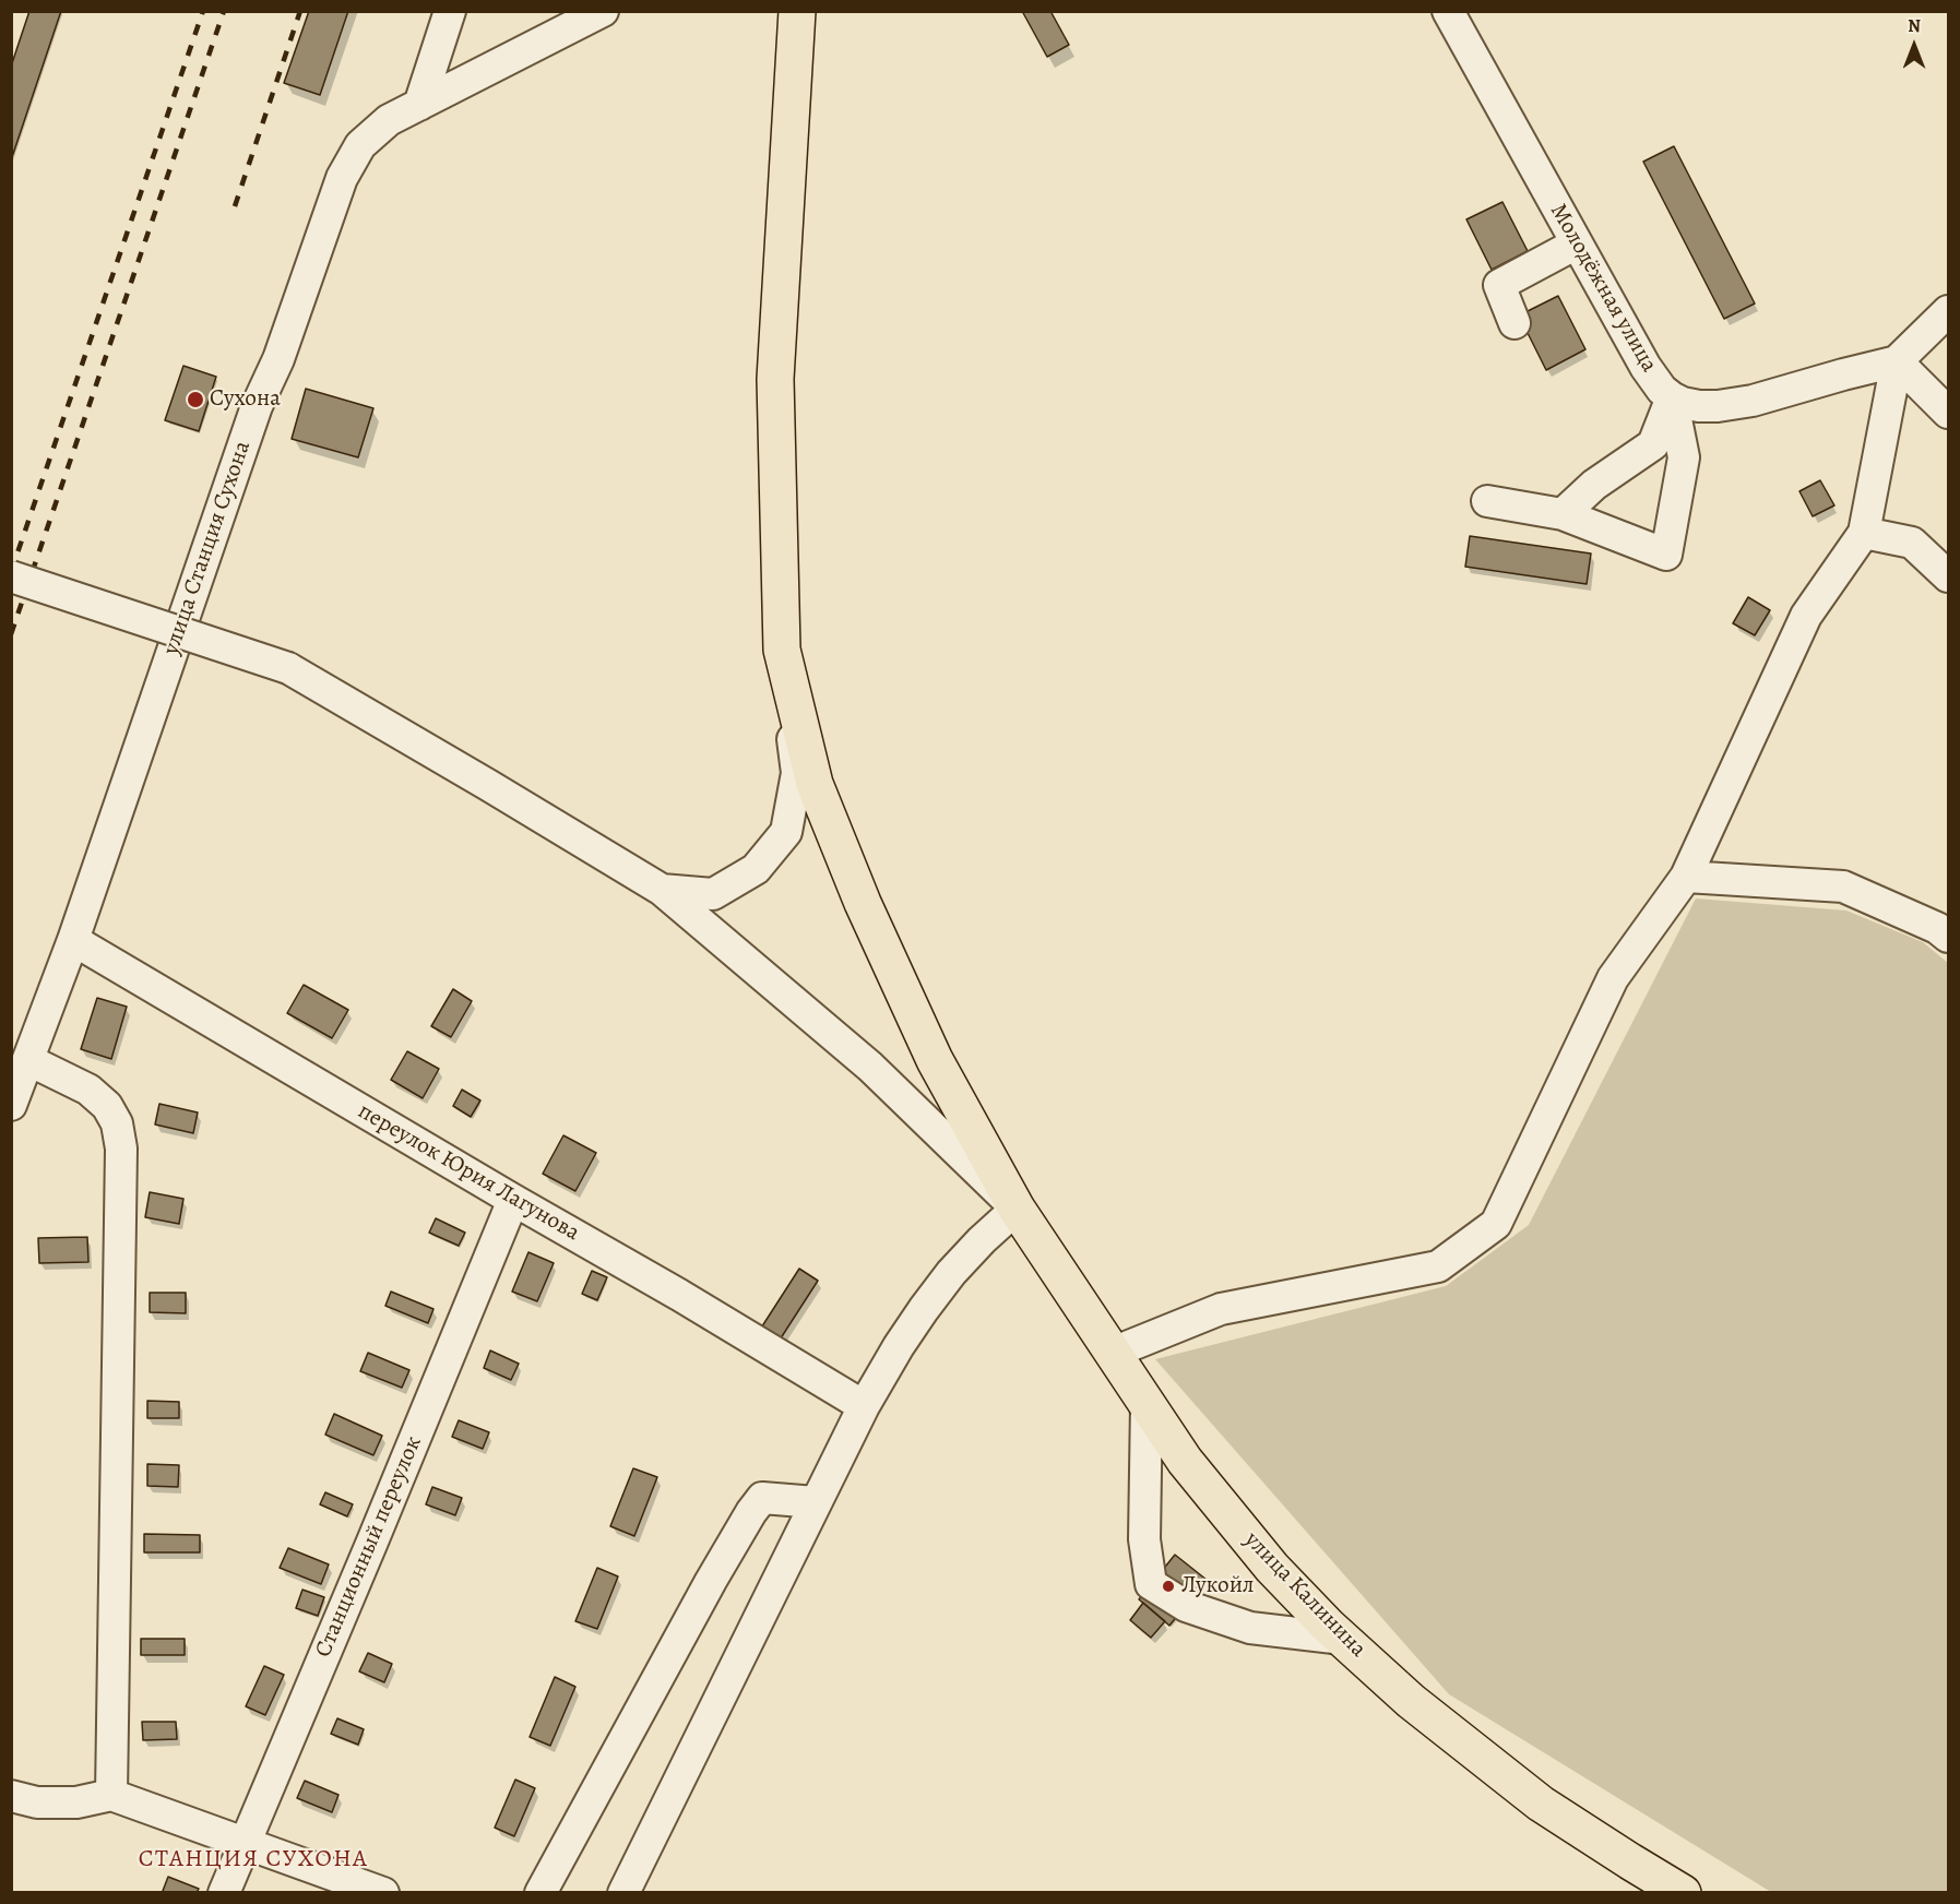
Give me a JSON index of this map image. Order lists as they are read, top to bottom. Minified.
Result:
{"streets":{"main road":["улица Калинина"],"street":["Молодёжная улица","улица Станция Сухона","переулок Юрия Лагунова","Станционный переулок"]},"crossings":[["улица Станция Сухона","переулок Юрия Лагунова"],["переулок Юрия Лагунова","Станционный переулок"]],"districts":["СТАНЦИЯ СУХОНА"],"places":["Сухона","Лукойл"],"north":"top"}
